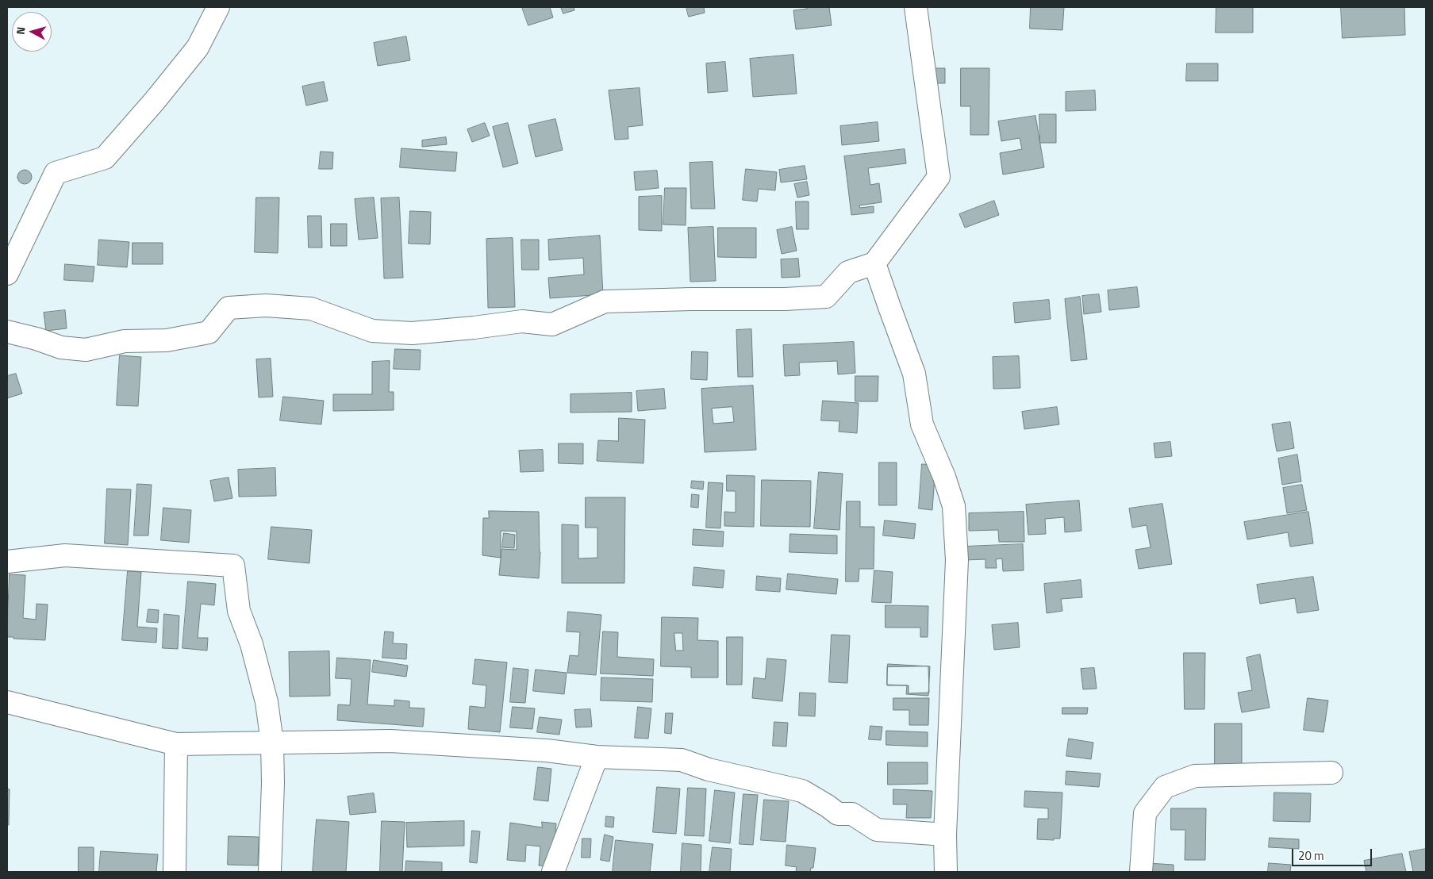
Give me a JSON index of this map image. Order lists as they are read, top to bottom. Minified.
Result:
{"scale_bar":"20 m","north":"left"}
